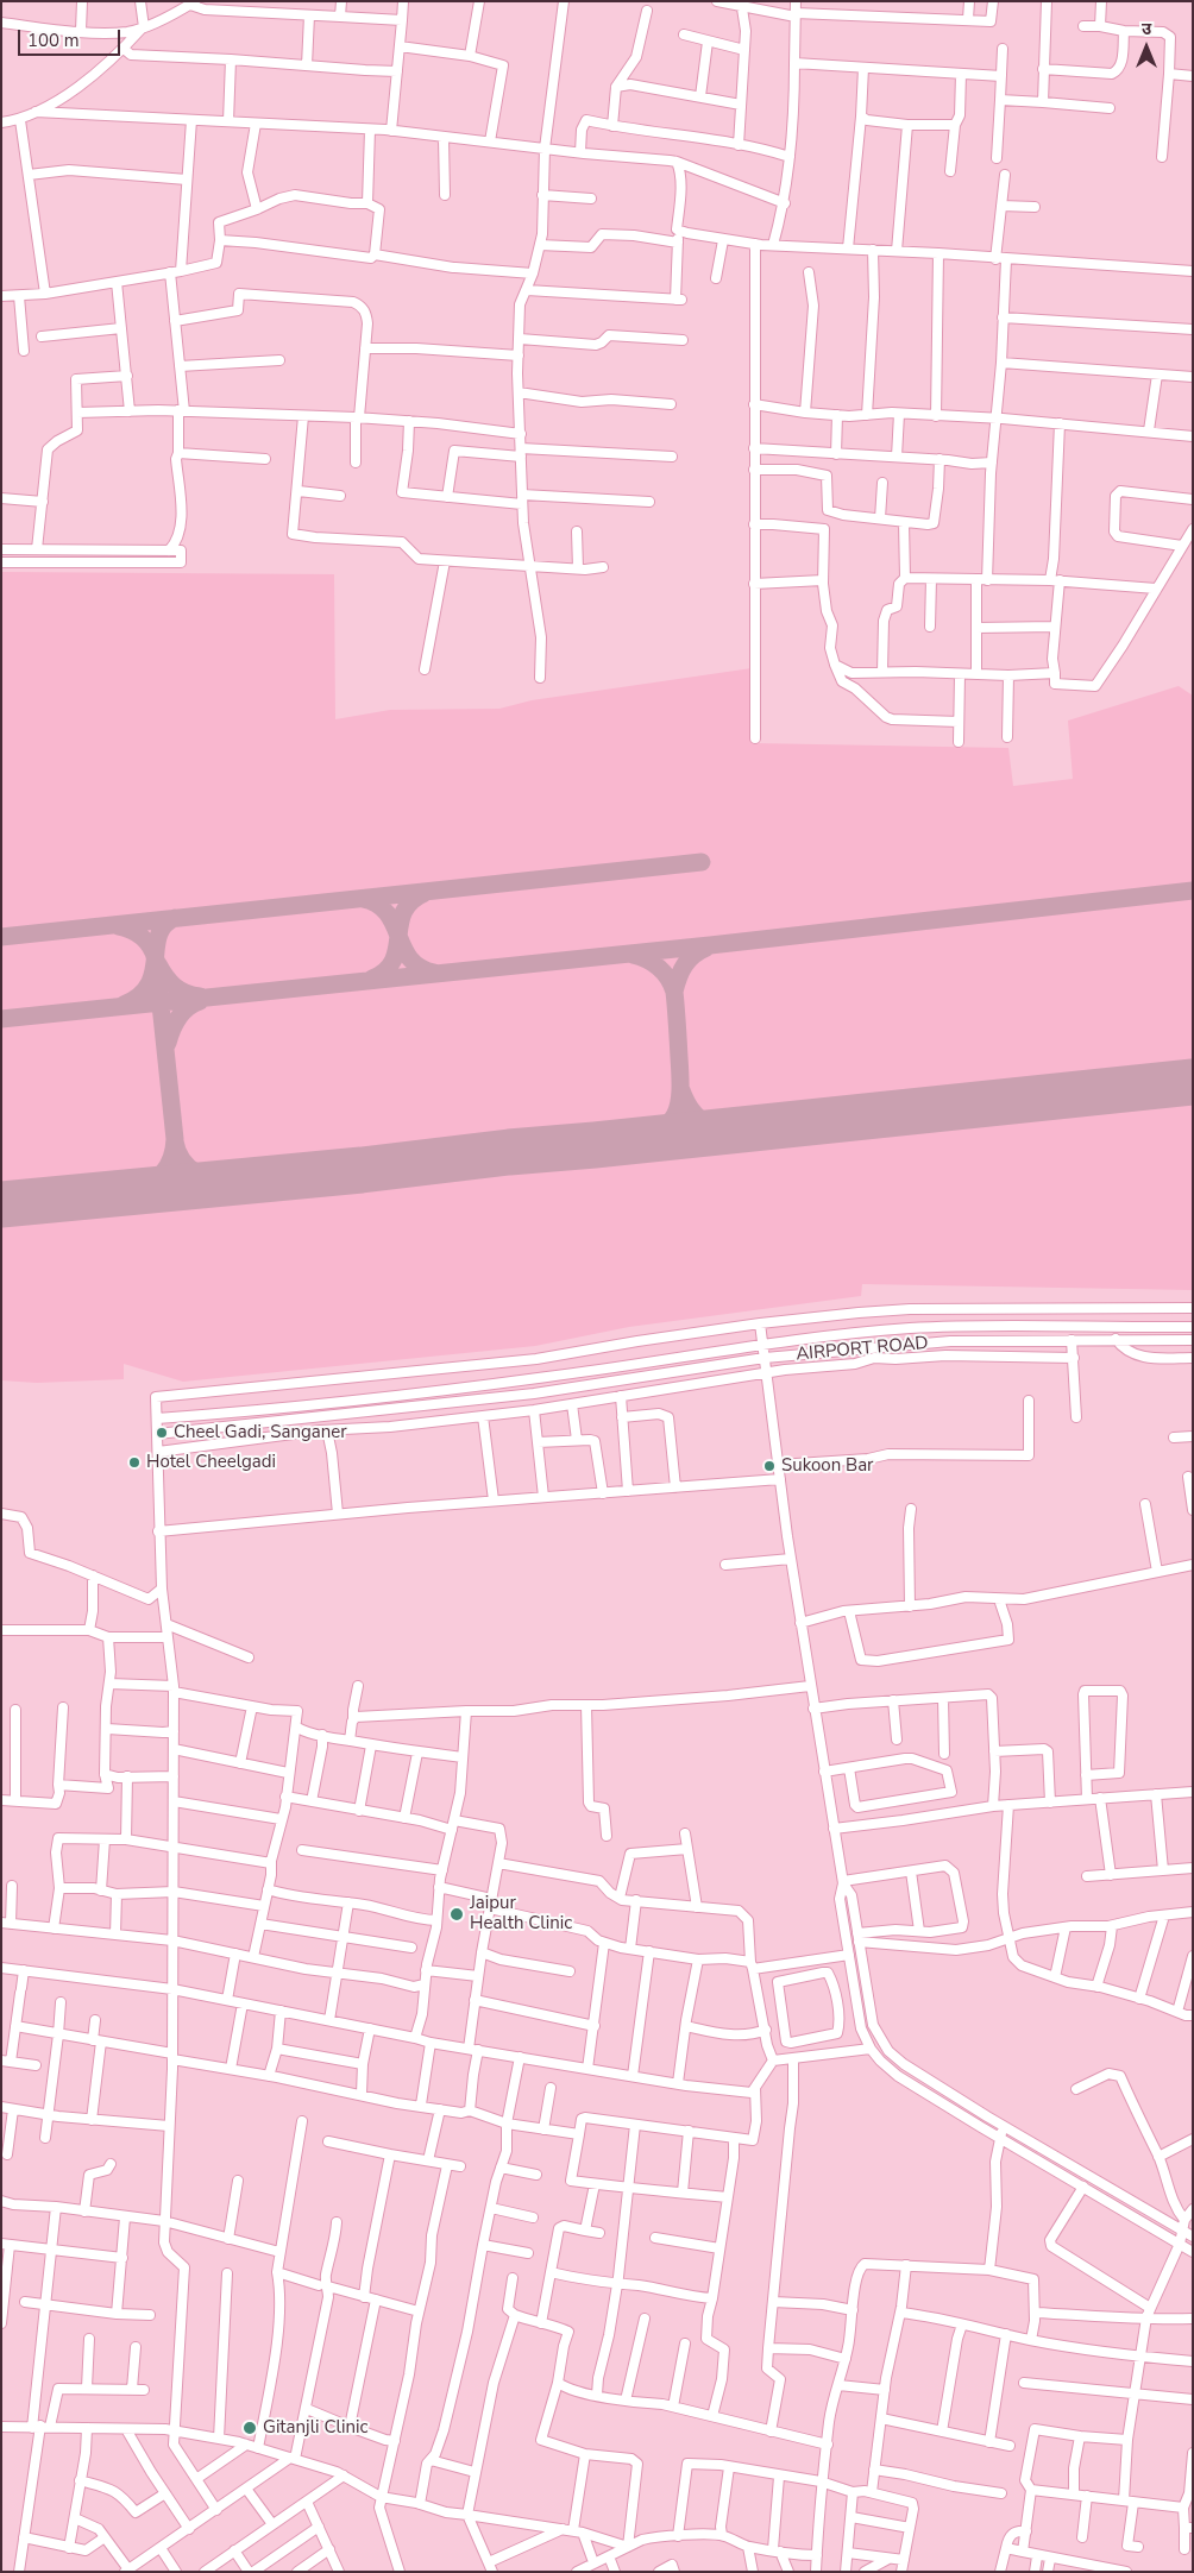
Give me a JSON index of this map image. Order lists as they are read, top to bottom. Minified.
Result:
{"streets":{"street":["AIRPORT ROAD"]},"places":["Cheel Gadi, Sanganer","Hotel Cheelgadi","Sukoon Bar","Jaipur Health Clinic","Gitanjli Clinic"],"scale_bar":"100 m","north":"top"}
